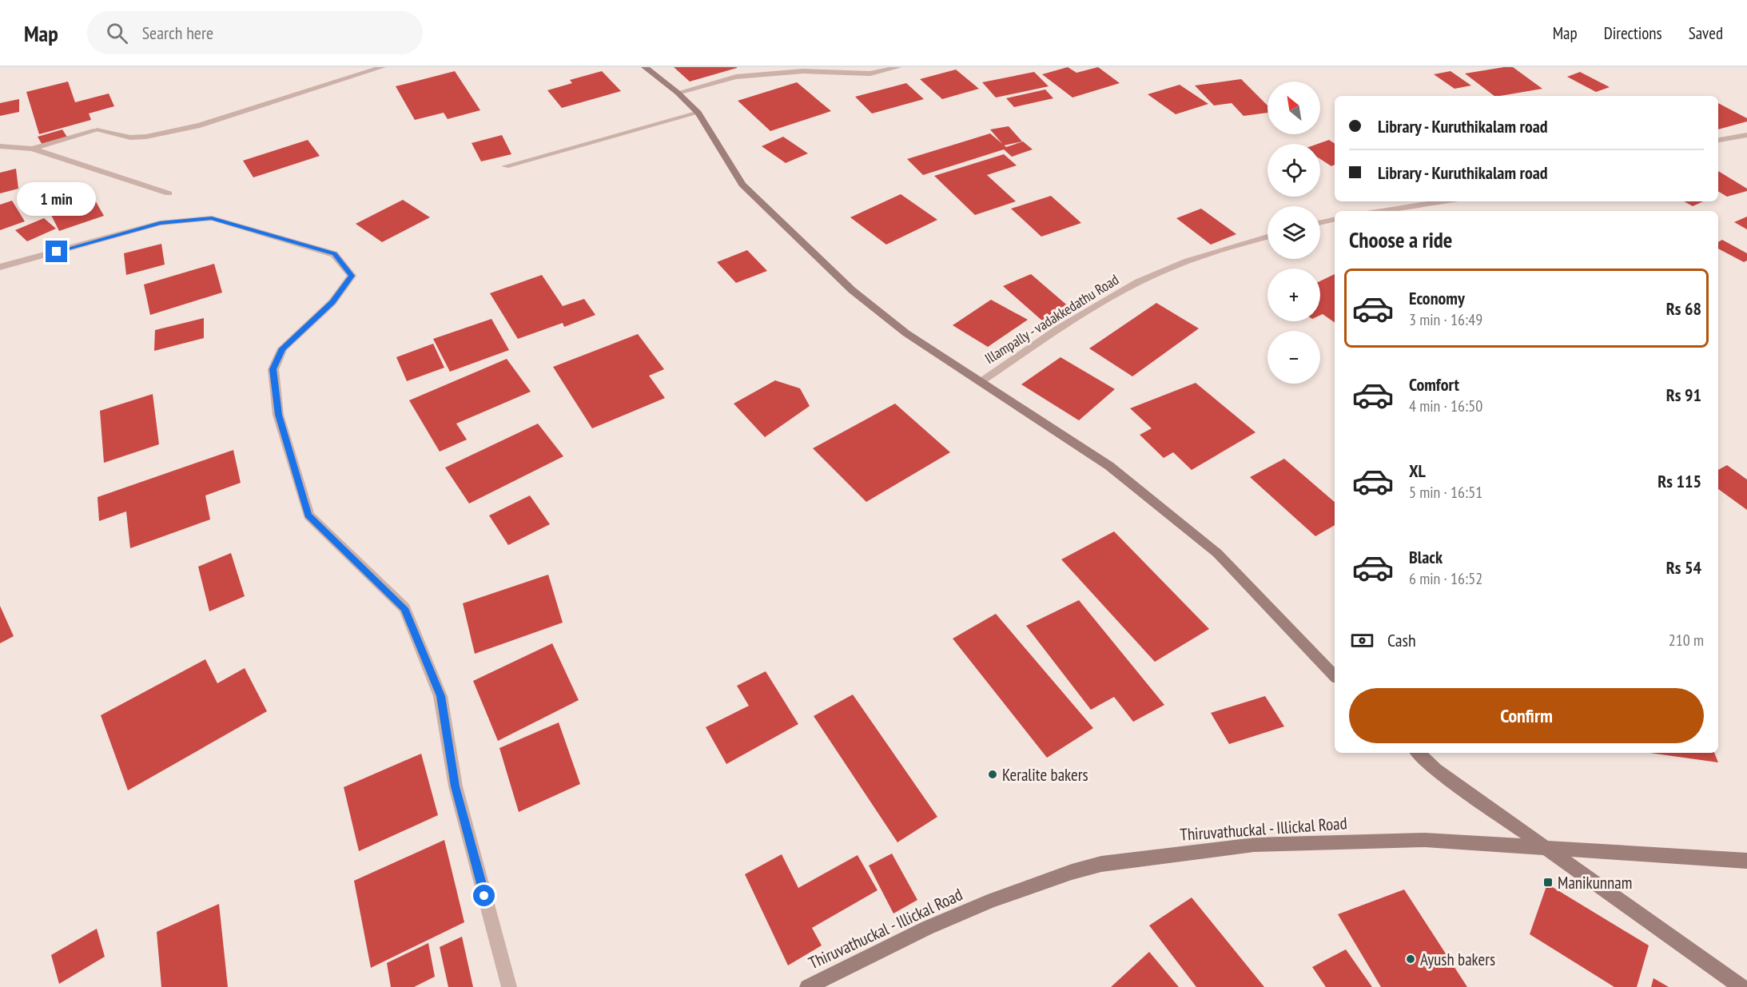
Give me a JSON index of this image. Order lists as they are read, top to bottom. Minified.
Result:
{"streets":{"street":["Illampally - vadakkedathu Road","Thiruvathuckal - Illickal Road"]},"places":{"other":["Keralite bakers","Ayush bakers"],"transit":["Manikunnam"]},"north":"top left","page":{"header":"Map","search":"Search here","nav":["Map","Directions","Saved"],"map_buttons":["+","−"],"banner":["Library - Kuruthikalam road","Library - Kuruthikalam road"],"bubble":"1 min","heading":"Choose a ride","list":[{"name":"Economy","note":"3 min · 16:49","value":"Rs 68"},{"name":"Comfort","note":"4 min · 16:50","value":"Rs 91"},{"name":"XL","note":"5 min · 16:51","value":"Rs 115"},{"name":"Black","note":"6 min · 16:52","value":"Rs 54"}],"pay":["Cash","210 m"],"buttons":"Confirm"}}
